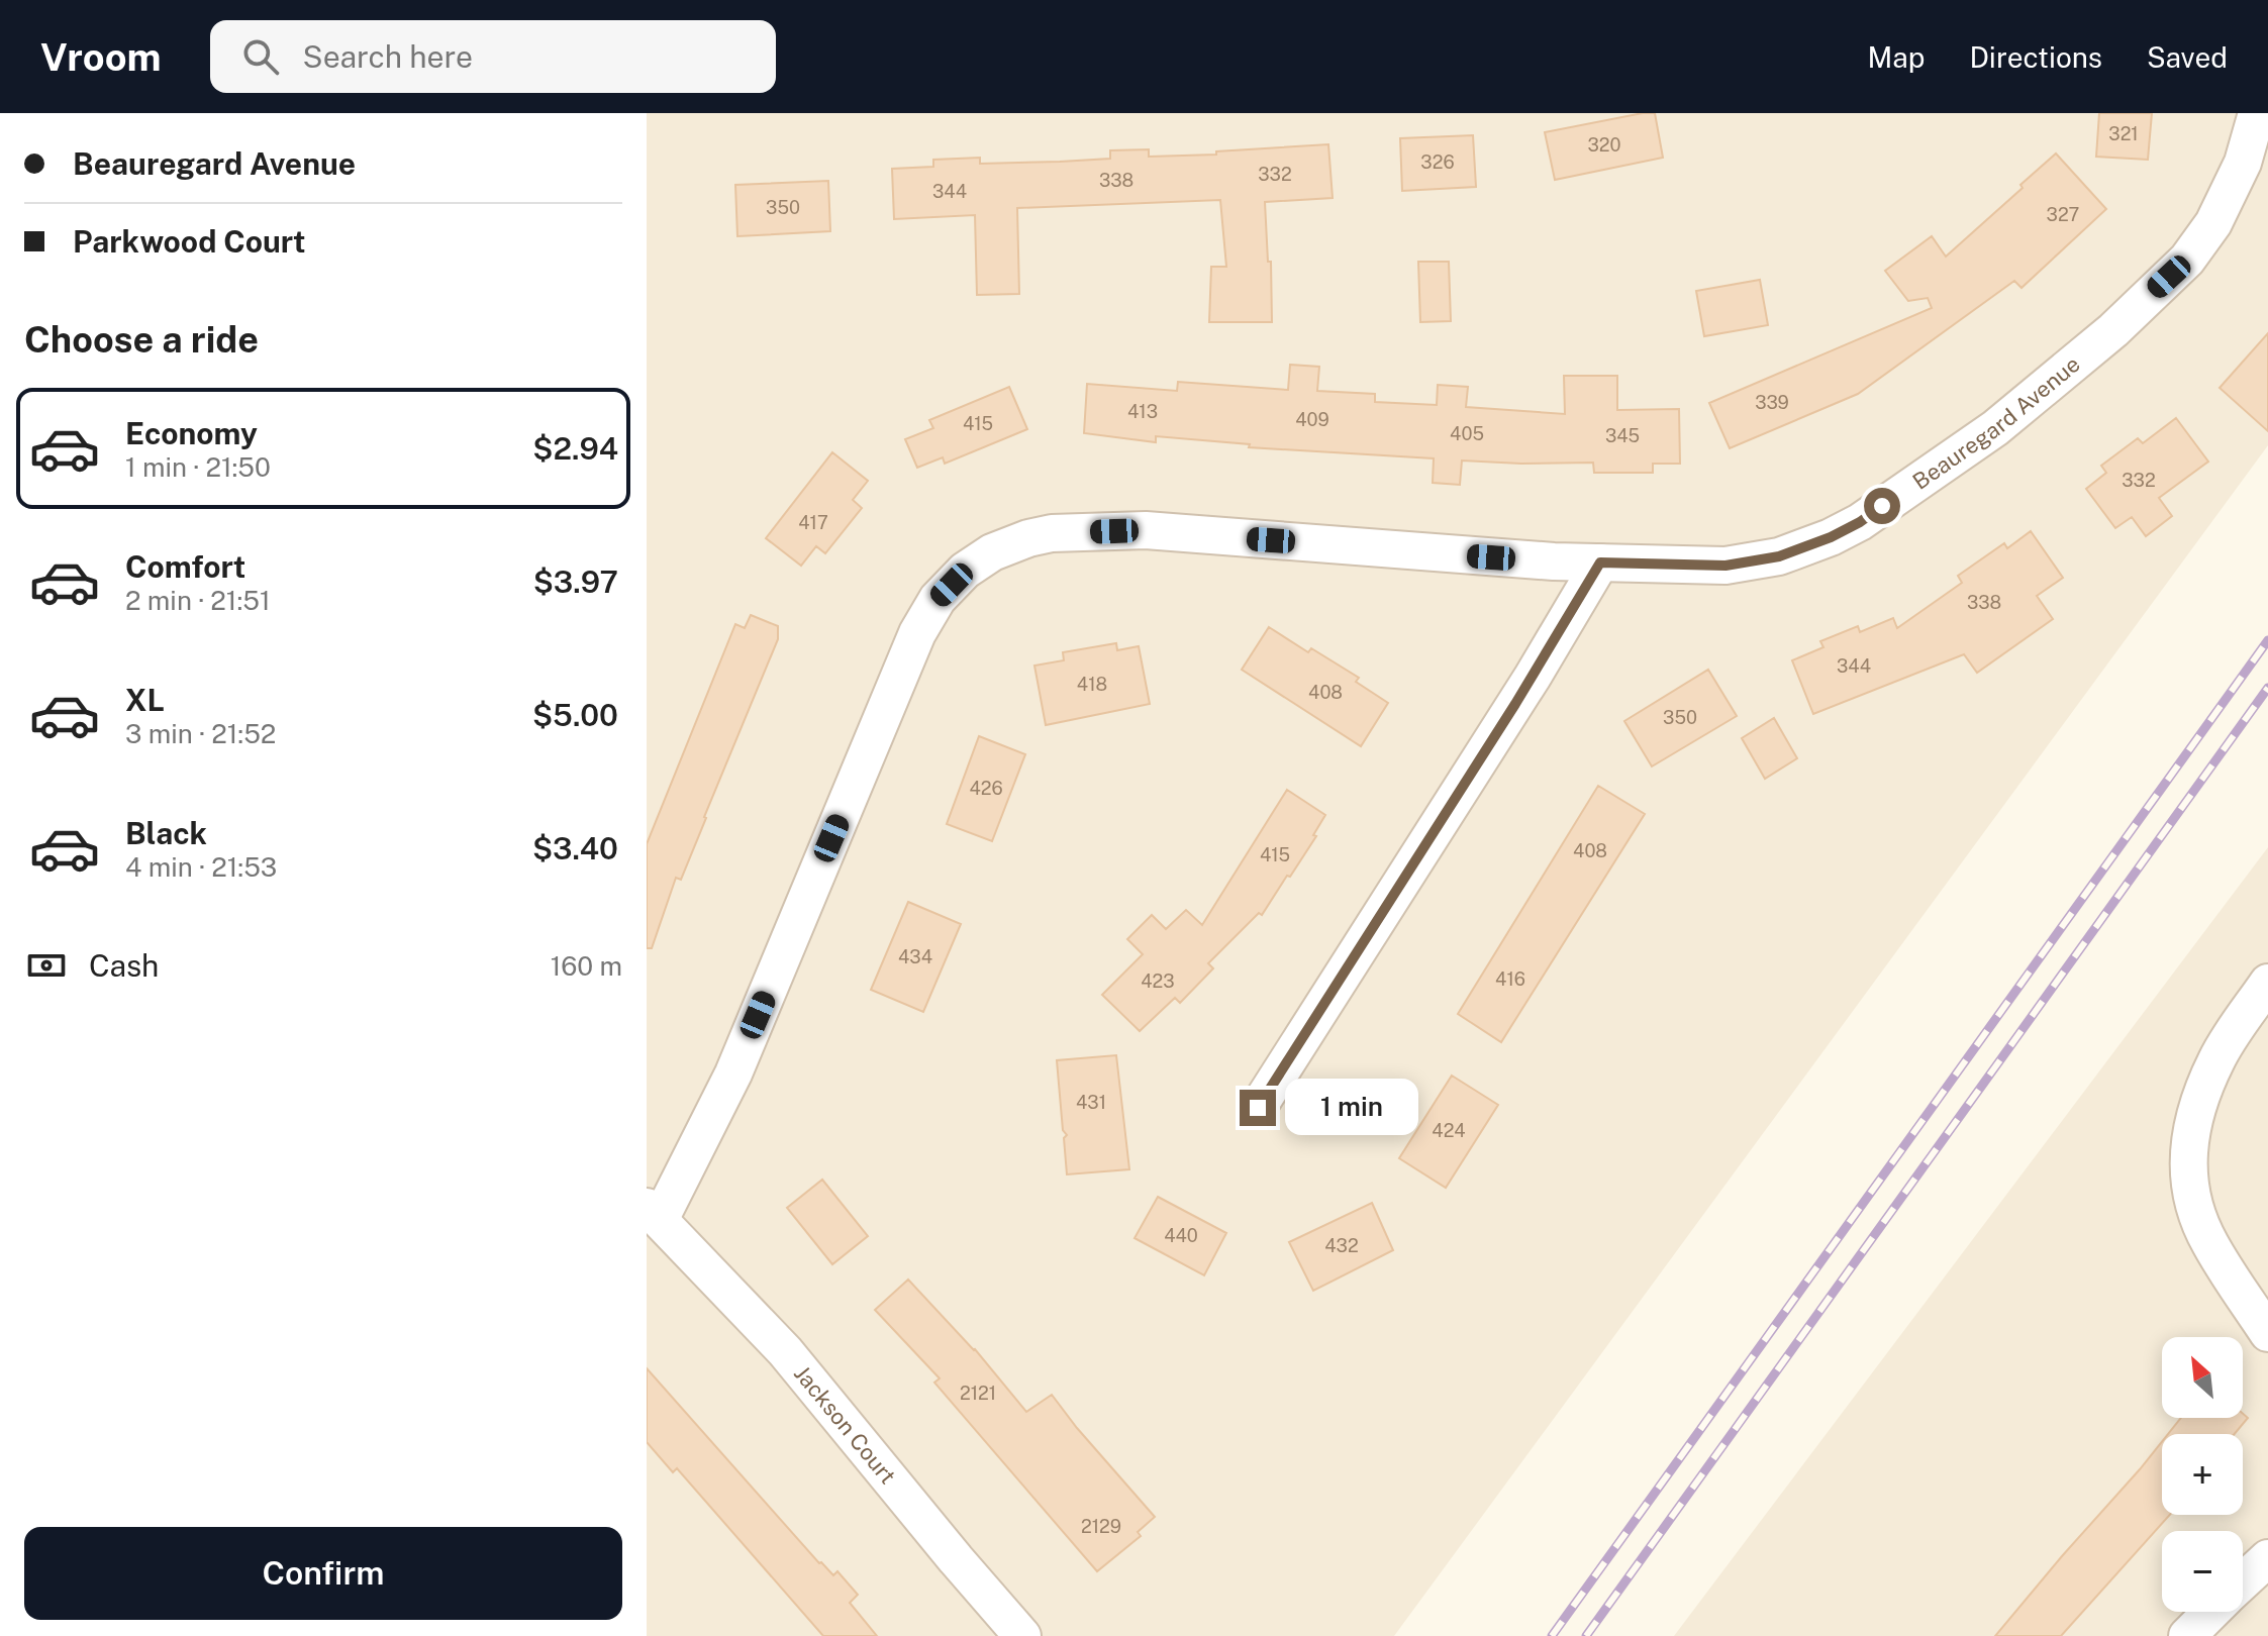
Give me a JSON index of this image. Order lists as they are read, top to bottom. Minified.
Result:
{"streets":{"street":["Beauregard Avenue","Jackson Court"]},"crossings":[["Beauregard Avenue","Jackson Court"]],"house_numbers":["321","320","326","332","338","344","350","327","339","413","409","415","405","345","332","417","338","344","418","408","350","426","408","415","434","416","423","431","424","440","432","2121","2129"],"north":"top left","page":{"header":"Vroom","search":"Search here","nav":["Map","Directions","Saved"],"banner":["Beauregard Avenue","Parkwood Court"],"heading":"Choose a ride","list":[{"name":"Economy","note":"1 min · 21:50","value":"$2.94"},{"name":"Comfort","note":"2 min · 21:51","value":"$3.97"},{"name":"XL","note":"3 min · 21:52","value":"$5.00"},{"name":"Black","note":"4 min · 21:53","value":"$3.40"}],"pay":["Cash","160 m"],"bubble":"1 min","map_buttons":["+","−"],"buttons":"Confirm"}}
